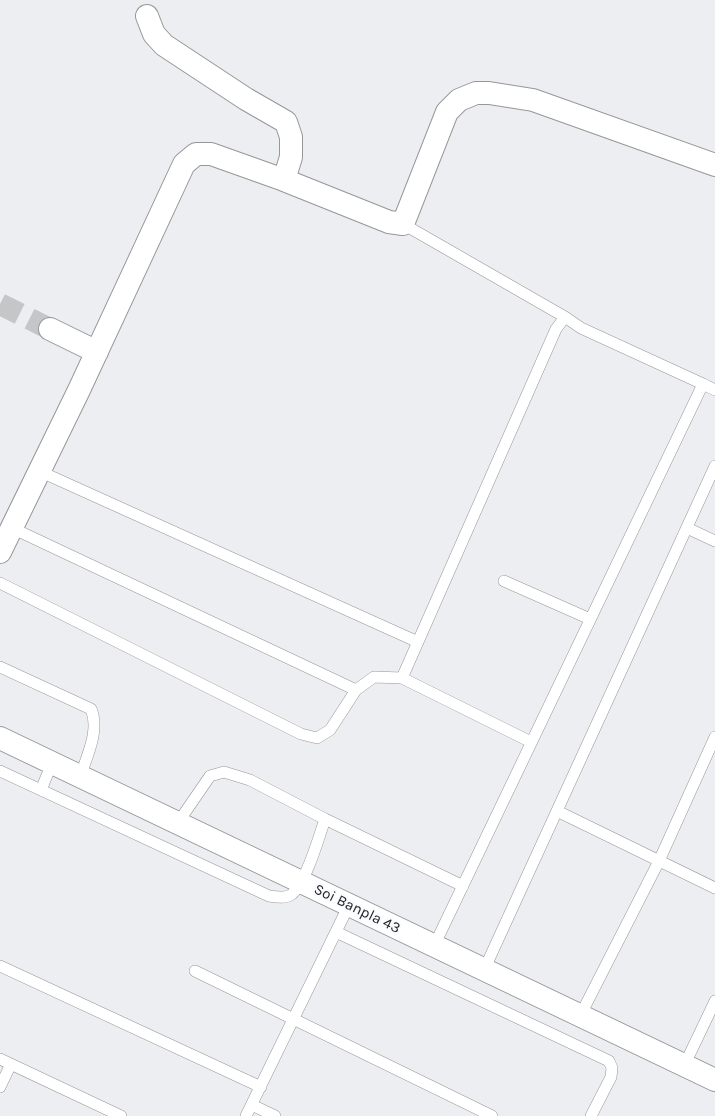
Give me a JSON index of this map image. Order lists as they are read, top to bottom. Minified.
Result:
{"streets":{"street":["Soi Banpla 43"]}}
